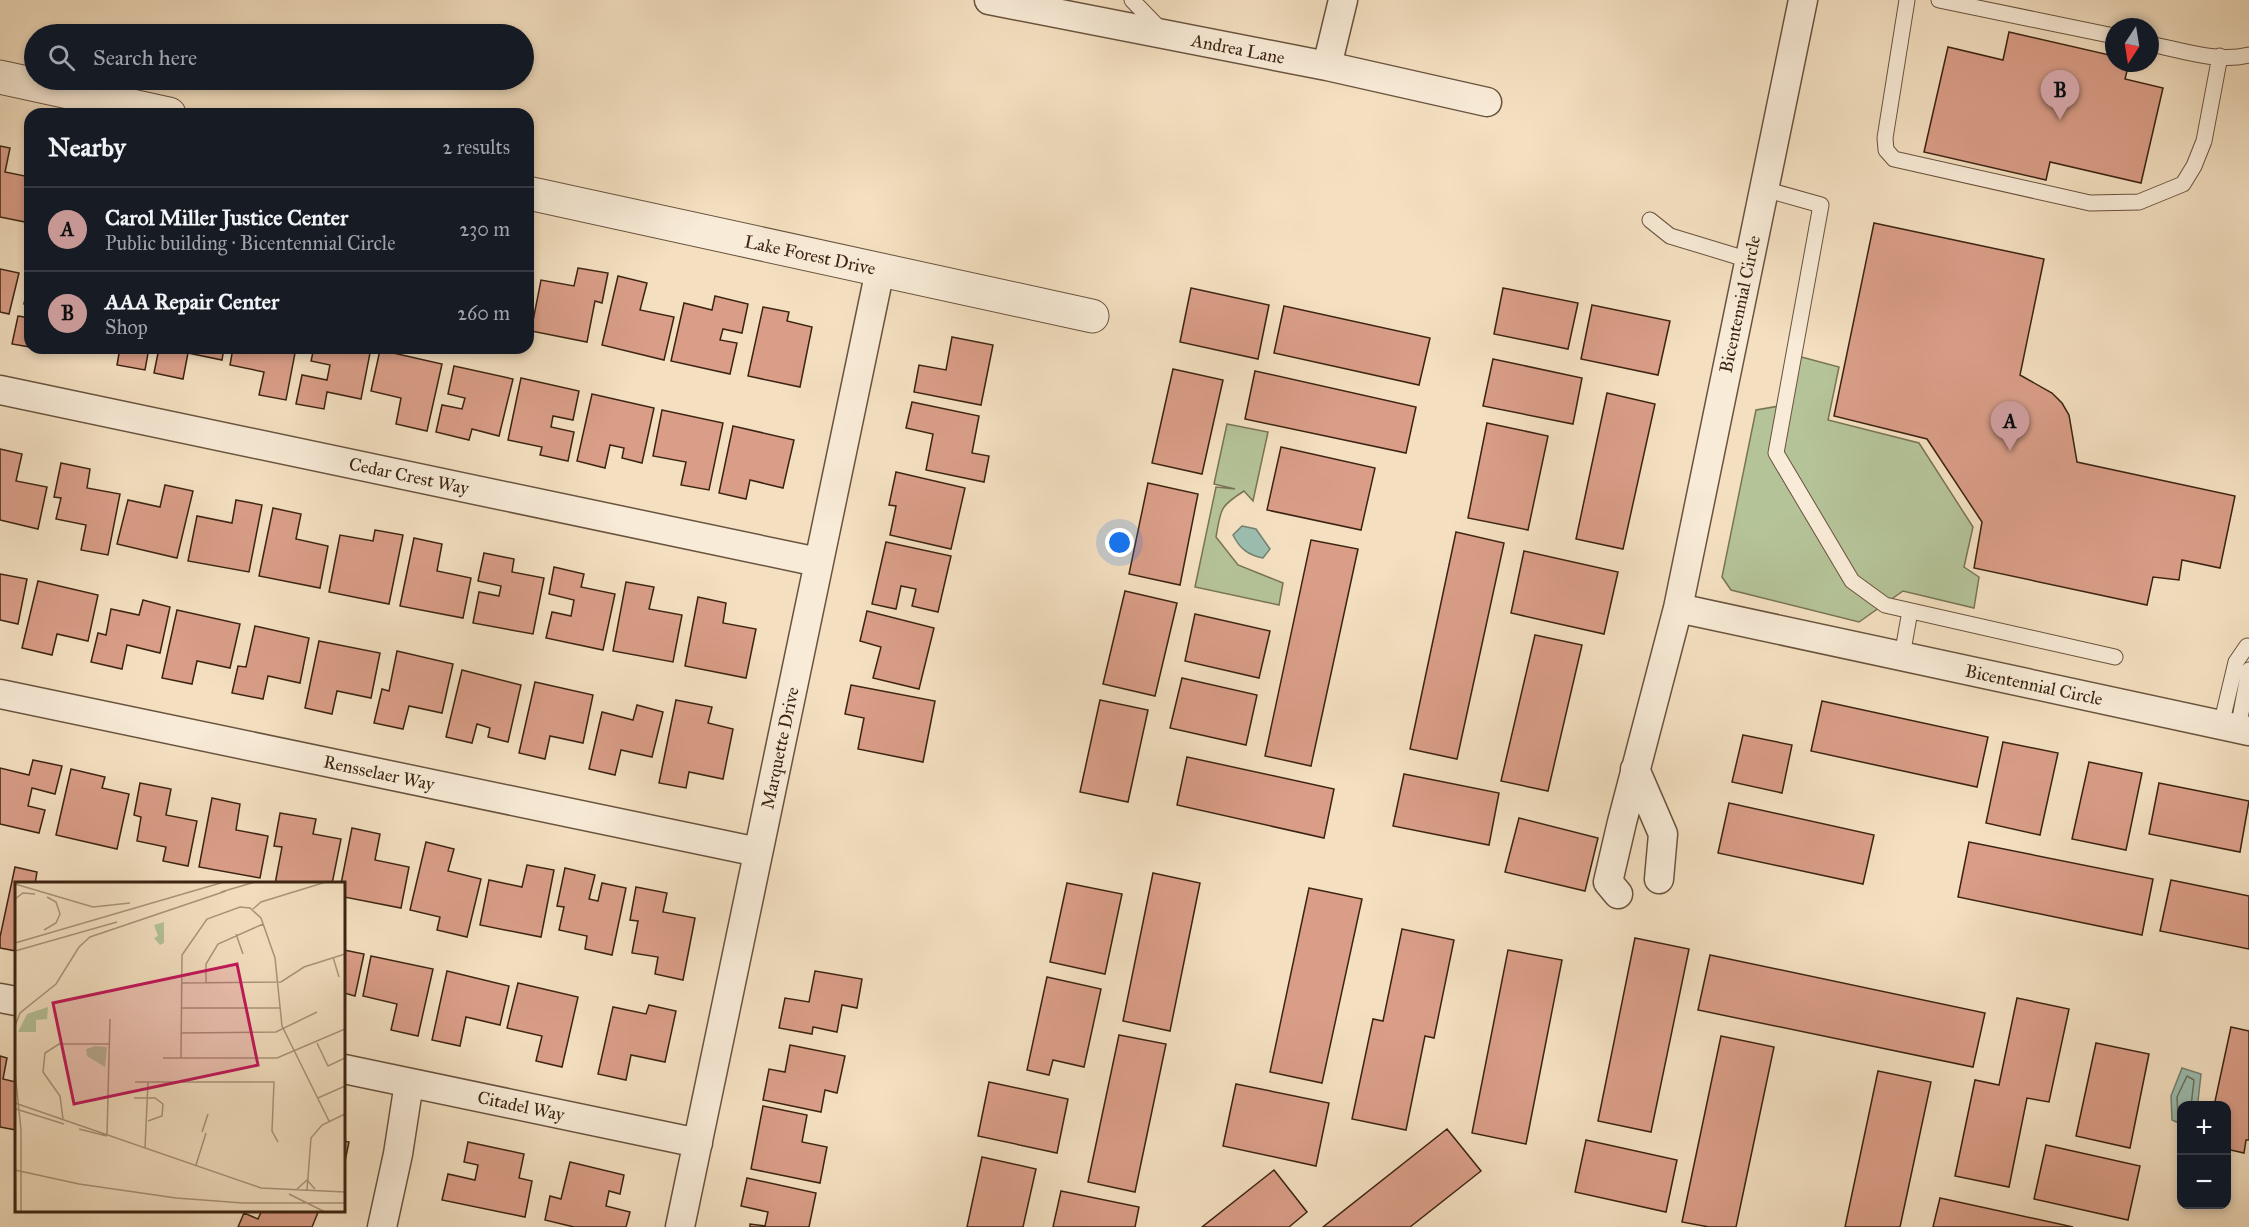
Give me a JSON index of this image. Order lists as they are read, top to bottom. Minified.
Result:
{"streets":{"street":["Andrea Lane","Lake Forest Drive","Bicentennial Circle","Cedar Crest Way","Marquette Drive","Rensselaer Way","Citadel Way"]},"crossings":[["Lake Forest Drive","Marquette Drive"],["Cedar Crest Way","Marquette Drive"],["Marquette Drive","Rensselaer Way"],["Marquette Drive","Citadel Way"]],"north":"bottom","page":{"search":"Search here","pins":["B","A"],"heading":["Nearby","2 results"],"list":[{"mark":"A","name":"Carol Miller Justice Center","note":"Public building · Bicentennial Circle","value":"230 m"},{"mark":"B","name":"AAA Repair Center","note":"Shop","value":"260 m"}],"map_buttons":["+","−"]}}
